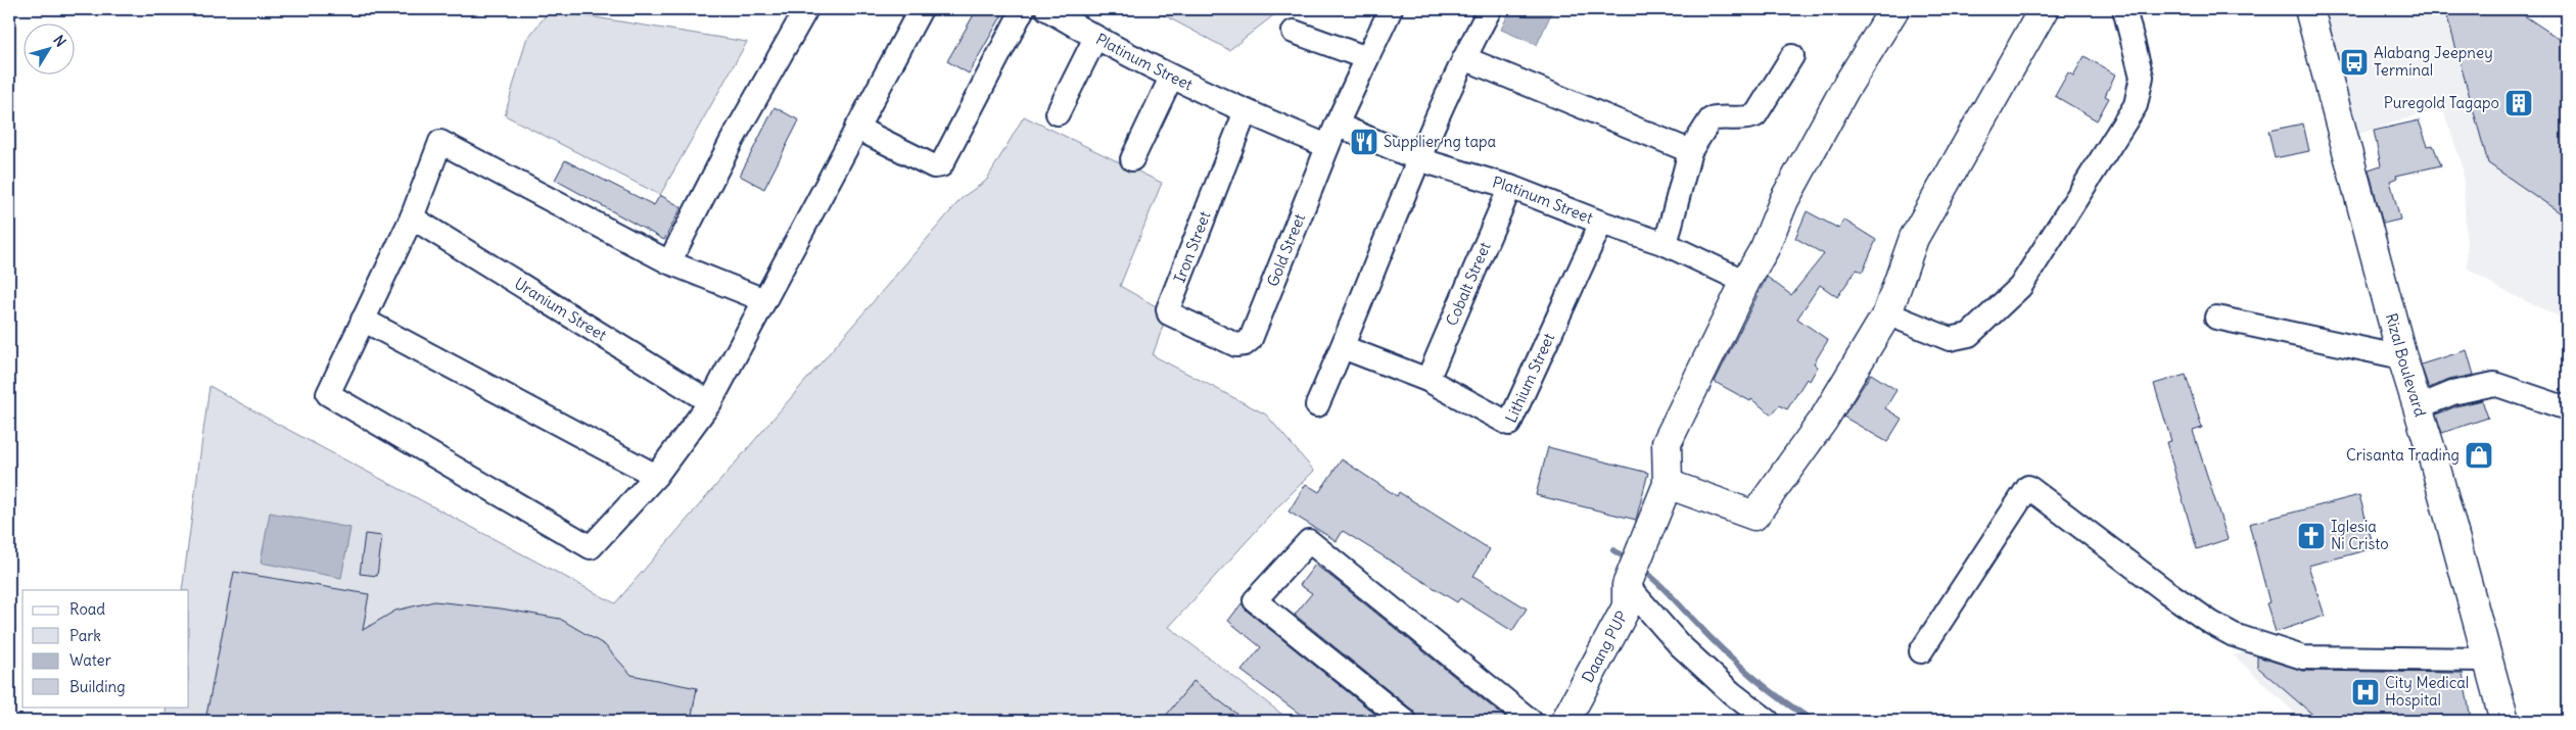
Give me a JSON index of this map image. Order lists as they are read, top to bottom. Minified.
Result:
{"streets":{"street":["Platinum Street","Iron Street","Gold Street","Cobalt Street","Uranium Street","Rizal Boulevard","Lithium Street","Daang PUP"]},"crossings":[["Platinum Street","Iron Street"],["Platinum Street","Gold Street"],["Platinum Street","Cobalt Street"],["Platinum Street","Lithium Street"],["Iron Street","Gold Street"],["Cobalt Street","Lithium Street"]],"places":{"bus stop":["Alabang Jeepney Terminal"],"building":["Puregold Tagapo"],"restaurant":["Supplier ng tapa"],"shop":["Crisanta Trading"],"church":["Iglesia Ni Cristo"],"hospital":["City Medical Hospital"]},"legend":["Road","Park","Water","Building"],"north":"top right"}
